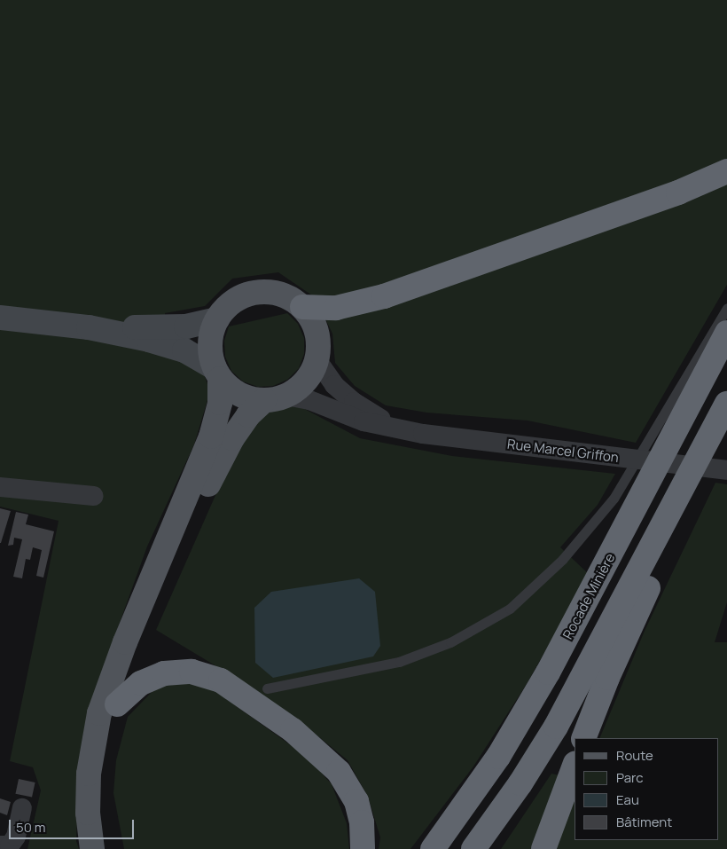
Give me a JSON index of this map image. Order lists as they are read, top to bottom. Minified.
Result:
{"streets":{"highway":["Rocade Minière"],"street":["Rue Marcel Griffon"]},"legend":["Route","Parc","Eau","Bâtiment"],"scale_bar":"50 m"}
